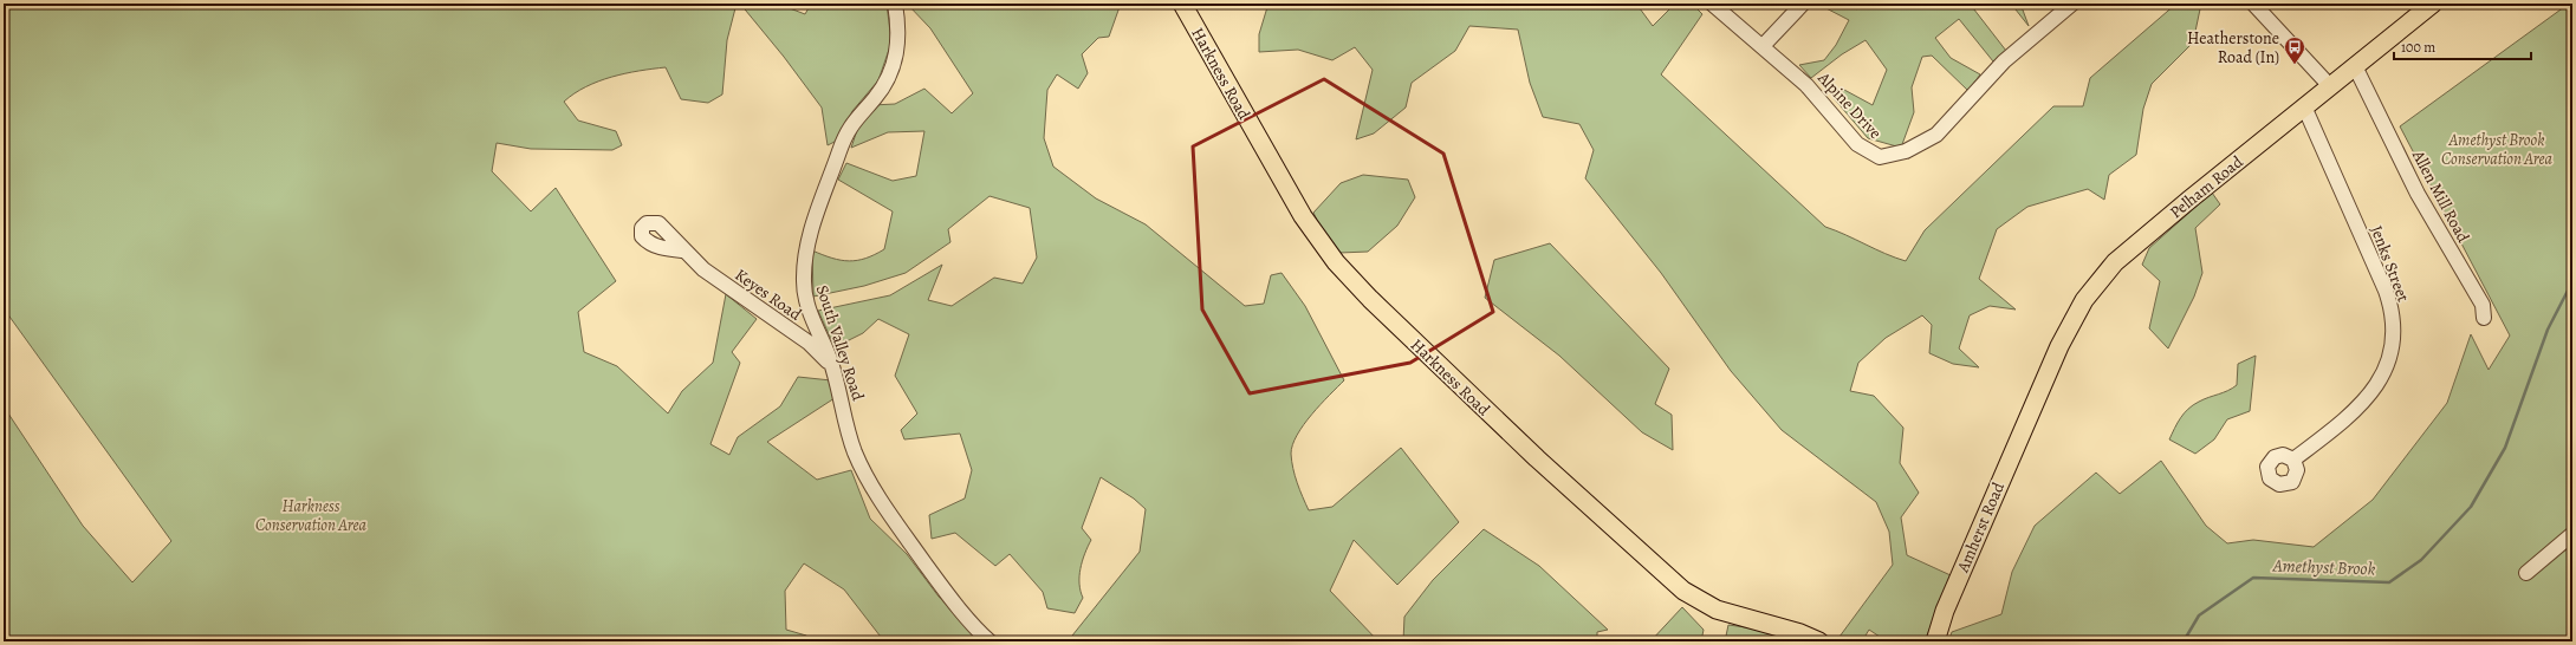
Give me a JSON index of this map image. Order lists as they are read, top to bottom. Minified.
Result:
{"streets":{"main road":["Harkness Road","Pelham Road","Amherst Road"],"street":["Alpine Drive","Allen Mill Road","Jenks Street","Keyes Road","South Valley Road"]},"crossings":[["Pelham Road","Allen Mill Road"],["Pelham Road","Jenks Street"],["Pelham Road","Amherst Road"],["Keyes Road","South Valley Road"]],"water":["Amethyst Brook"],"parks":["Amethyst Brook Conservation Area","Harkness Conservation Area"],"places":{"bus stop":["Heatherstone Road (In)"]},"scale_bar":"100 m"}
